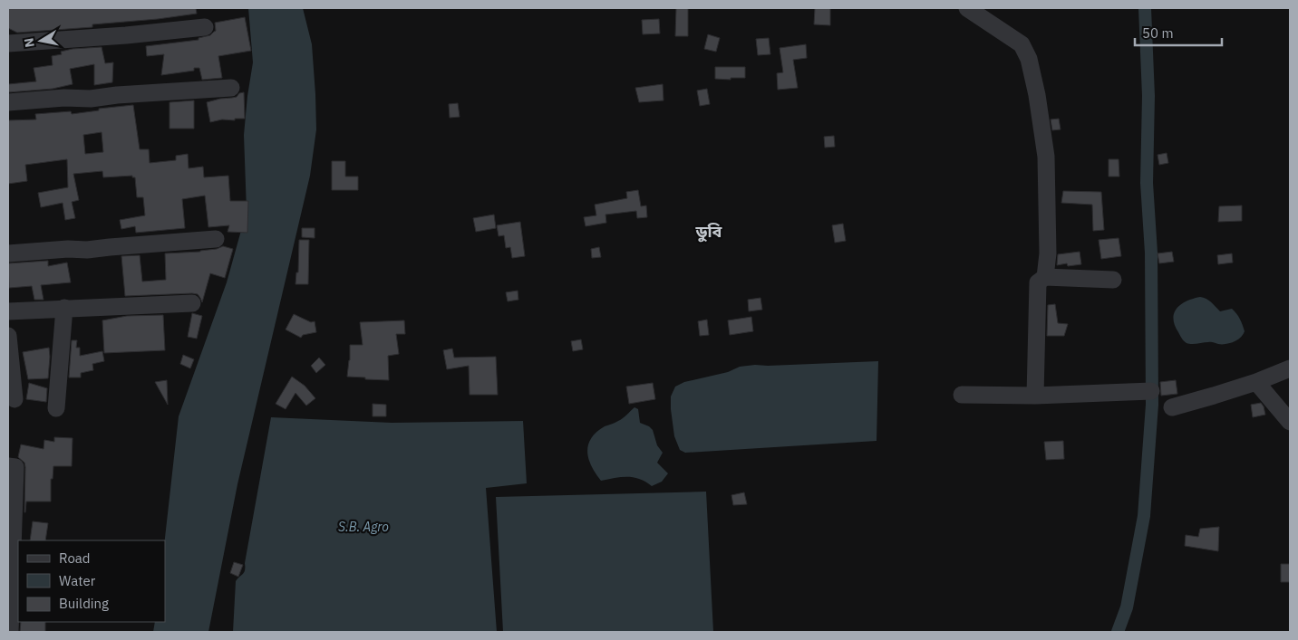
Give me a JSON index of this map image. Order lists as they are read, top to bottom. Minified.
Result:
{"districts":["ডুবি"],"water":["S.B. Agro"],"legend":["Road","Water","Building"],"scale_bar":"50 m","north":"left"}
